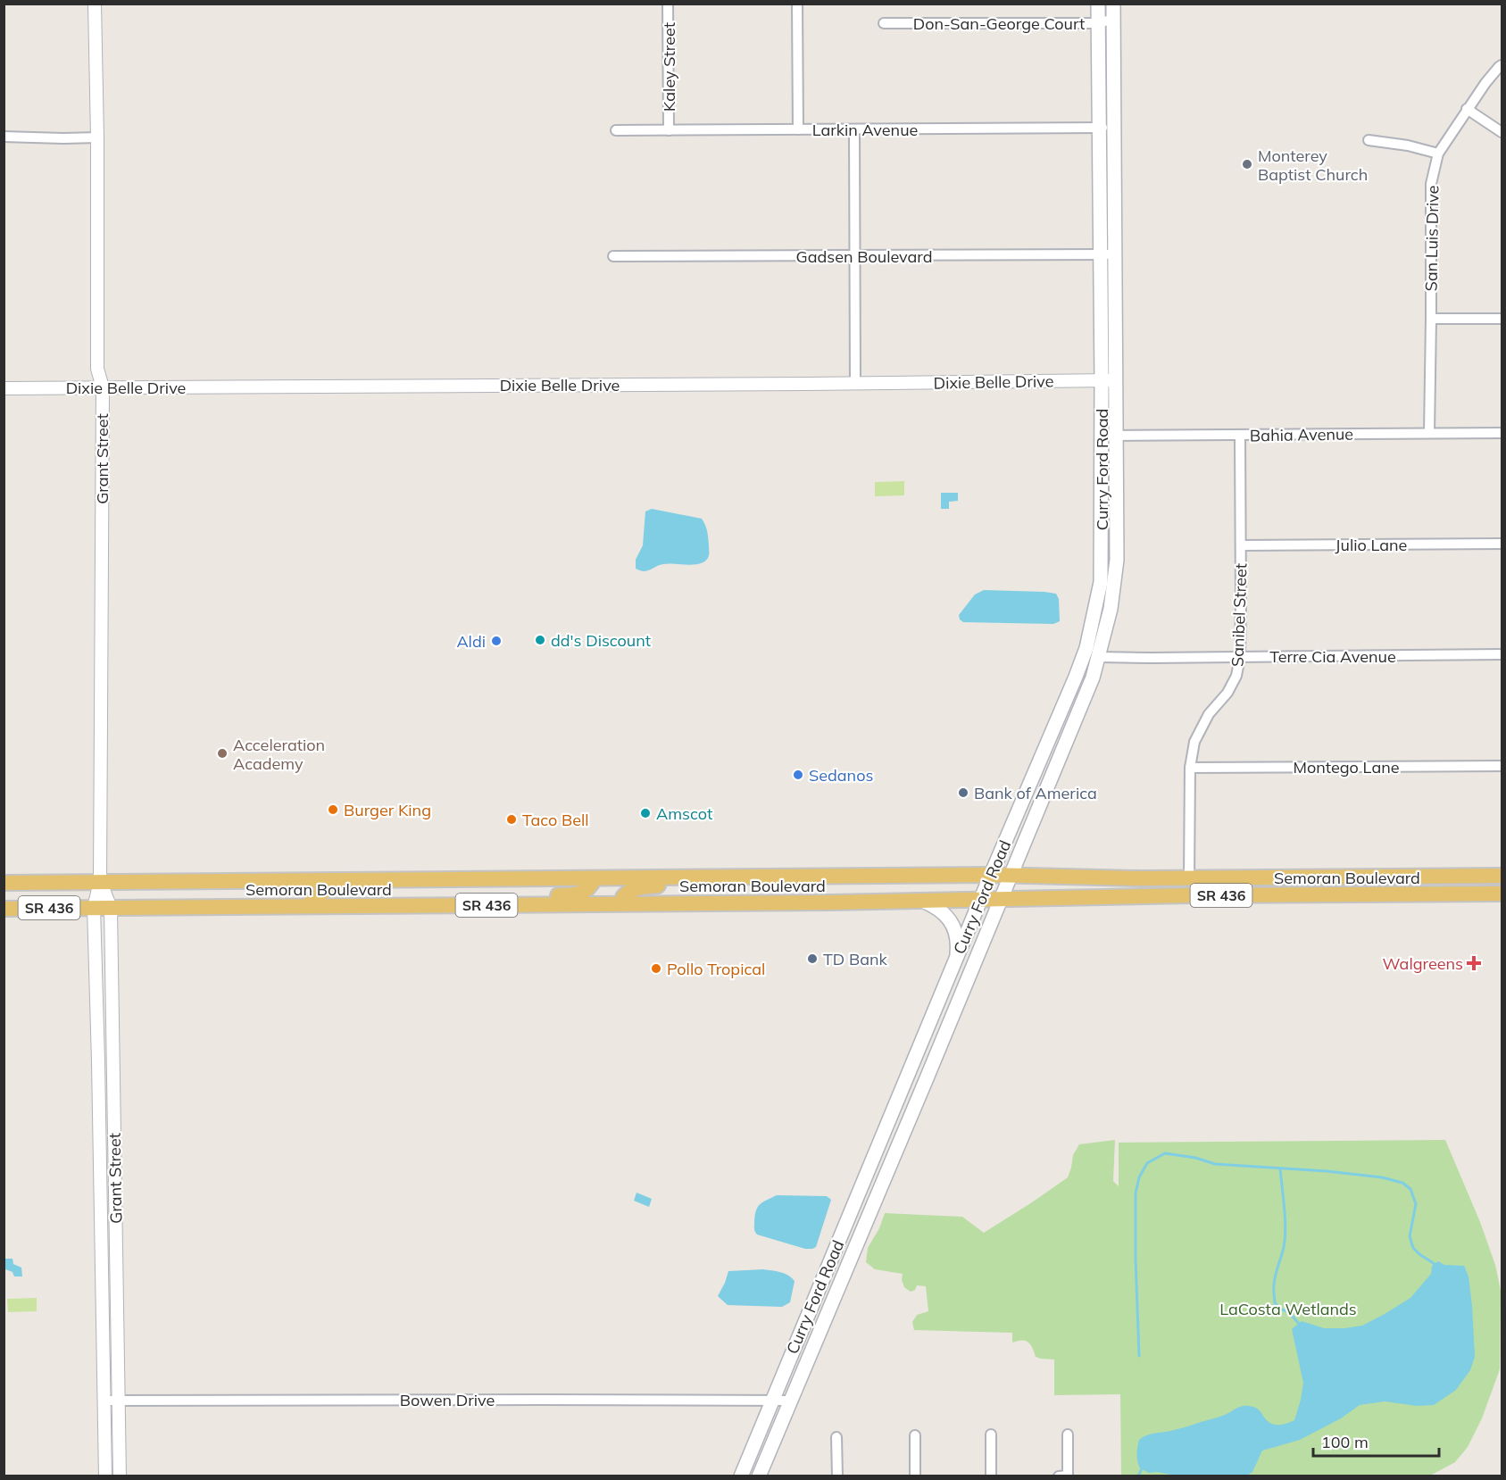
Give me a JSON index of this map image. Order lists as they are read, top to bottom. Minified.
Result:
{"streets":{"main road":["Curry Ford Road","Semoran Boulevard","SR 436"],"street":["Don-San-George Court","Kaley Street","Larkin Avenue","San Luis Drive","Gadsen Boulevard","Dixie Belle Drive","Bahia Avenue","Grant Street","Julio Lane","Sanibel Street","Terre Cia Avenue","Montego Lane","Bowen Drive"]},"crossings":[["Don-San-George Court","Curry Ford Road"],["Kaley Street","Larkin Avenue"],["Larkin Avenue","Curry Ford Road"],["San Luis Drive","Bahia Avenue"],["Gadsen Boulevard","Curry Ford Road"],["Dixie Belle Drive","Grant Street"],["Dixie Belle Drive","Curry Ford Road"],["Bahia Avenue","Curry Ford Road"],["Bahia Avenue","Sanibel Street"],["Grant Street","Semoran Boulevard"],["Grant Street","Bowen Drive"],["Curry Ford Road","Terre Cia Avenue"],["Curry Ford Road","Semoran Boulevard"],["Curry Ford Road","Bowen Drive"],["Julio Lane","Sanibel Street"],["Sanibel Street","Terre Cia Avenue"],["Sanibel Street","Montego Lane"],["Sanibel Street","Semoran Boulevard"]],"parks":["LaCosta Wetlands"],"places":{"other":["Monterey Baptist Church","dd's Discount","Aldi","Acceleration Academy","Sedanos","Bank of America","Burger King","Amscot","Taco Bell","TD Bank","Pollo Tropical"],"health":["Walgreens"]},"scale_bar":"100 m"}
